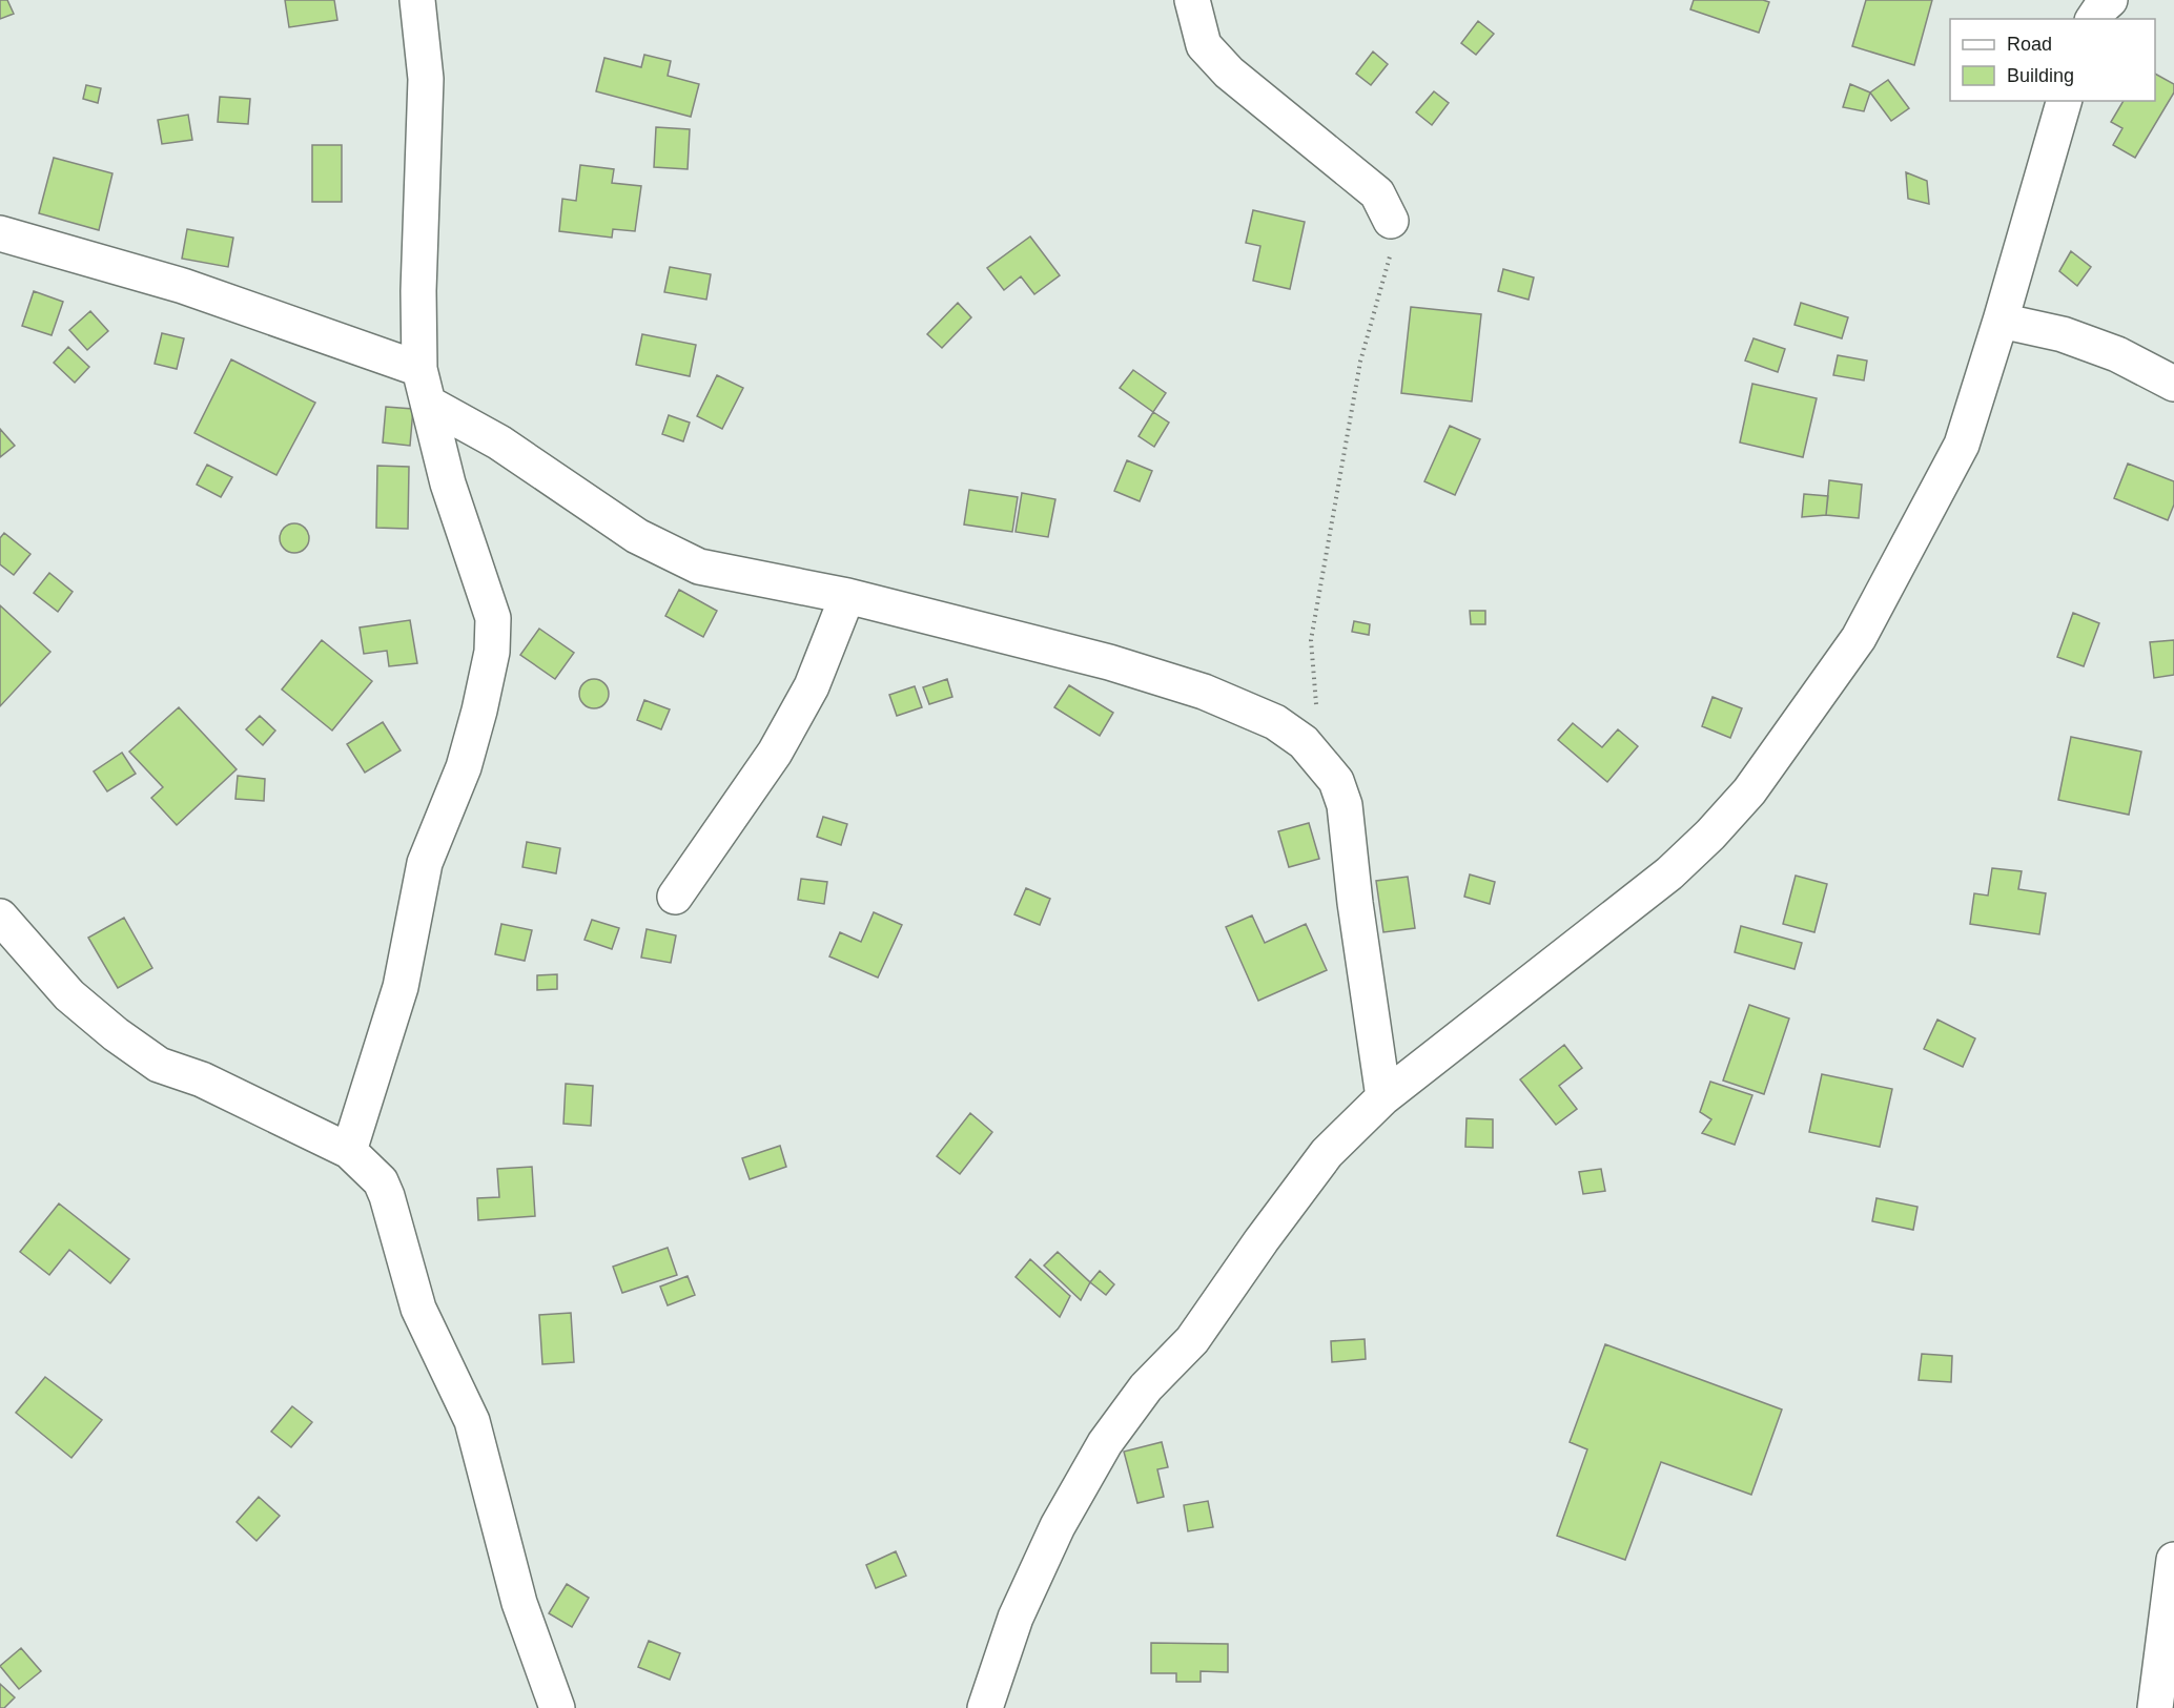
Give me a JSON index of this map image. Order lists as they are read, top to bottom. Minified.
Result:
{"legend":["Road","Building"]}
